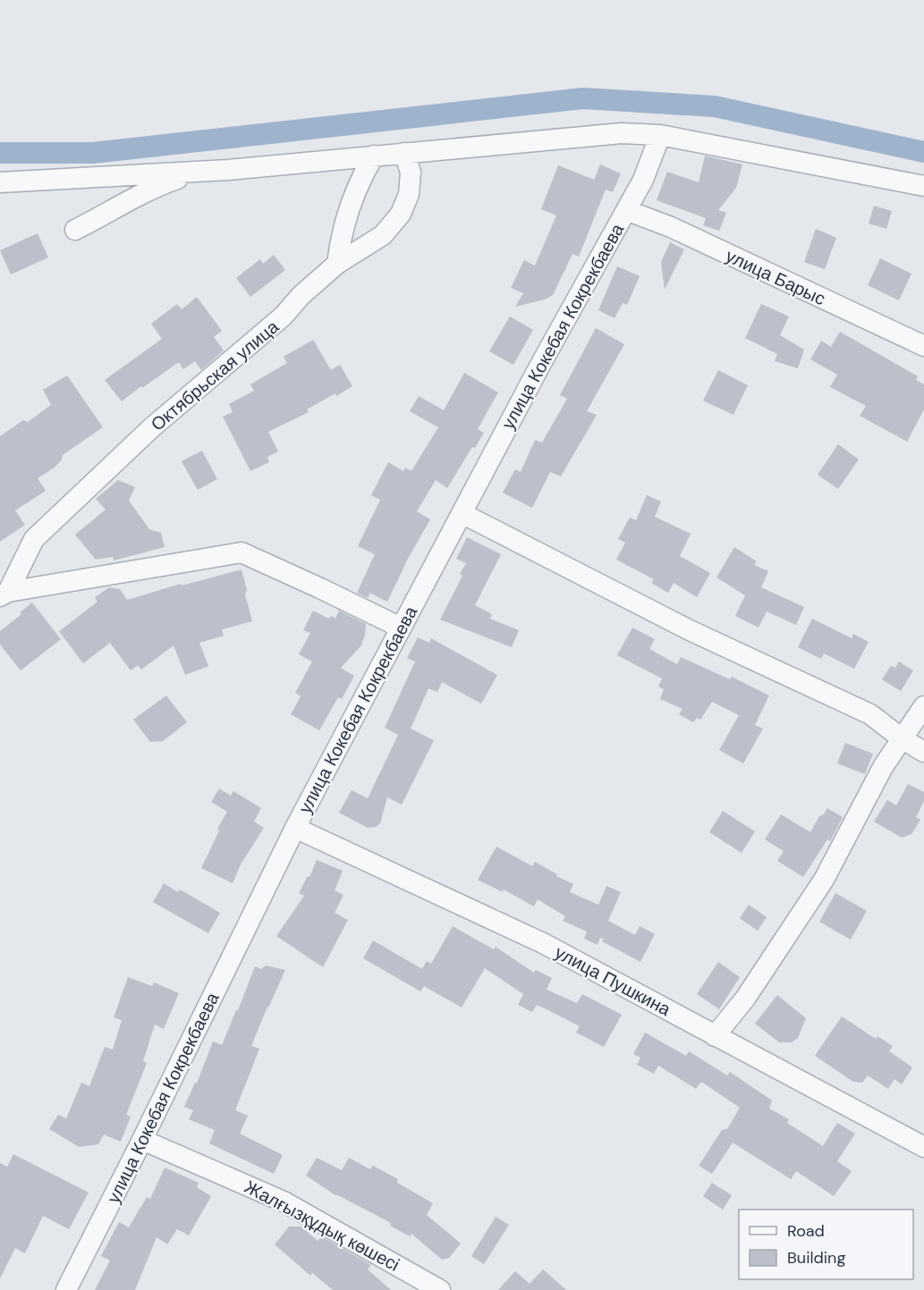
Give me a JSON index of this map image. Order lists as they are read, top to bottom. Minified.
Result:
{"streets":{"street":["улица Барыс","улица Кокебая Кокрекбаева","Октябрьская улица","улица Пушкина","Жалғызқұдық көшесі"]},"crossings":[["улица Барыс","улица Кокебая Кокрекбаева"],["улица Кокебая Кокрекбаева","улица Пушкина"],["улица Кокебая Кокрекбаева","Жалғызқұдық көшесі"]],"legend":["Road","Building"]}
